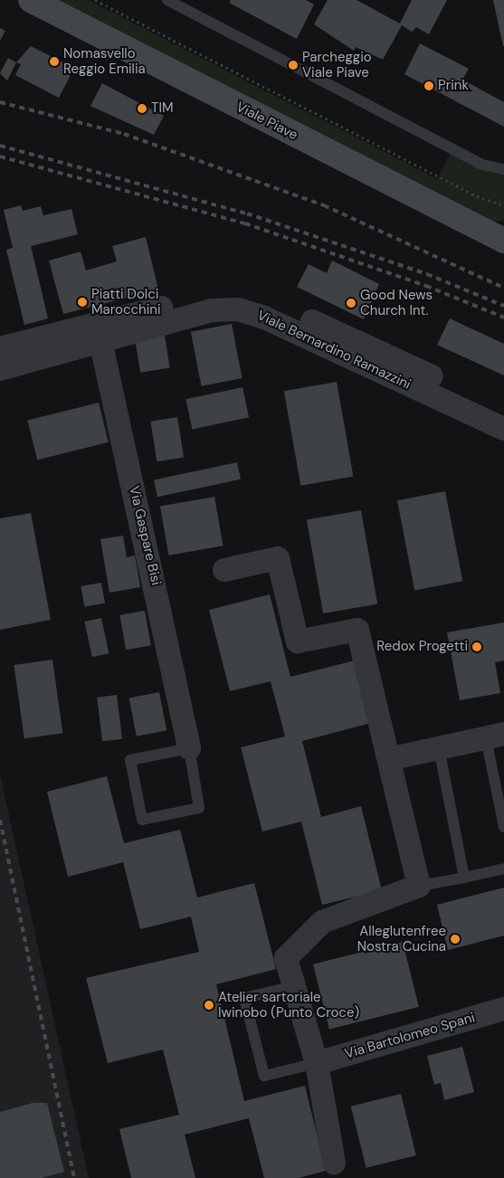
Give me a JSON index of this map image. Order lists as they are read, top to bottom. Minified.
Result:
{"streets":{"main road":["Viale Piave"],"street":["Viale Bernardino Ramazzini","Via Gaspare Bisi","Via Bartolomeo Spani"]},"crossings":[["Viale Bernardino Ramazzini","Via Gaspare Bisi"]],"places":["Nomasvello Reggio Emilia","Parcheggio Viale Piave","Prink","TIM","Piatti Dolci Marocchini","Good News Church Int.","Redox Progetti","Alleglutenfree Nostra Cucina","Atelier sartoriale Iwinobo (Punto Croce)"]}
